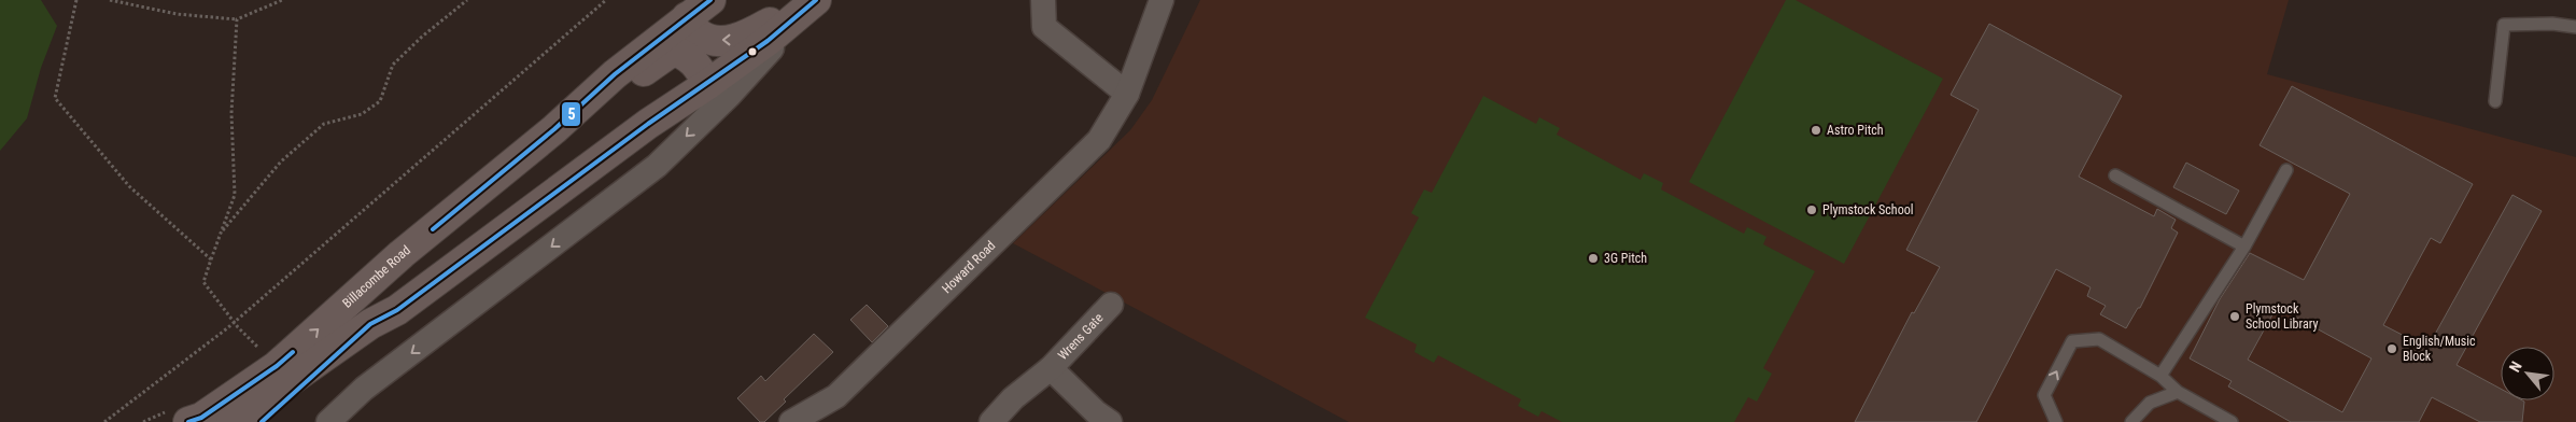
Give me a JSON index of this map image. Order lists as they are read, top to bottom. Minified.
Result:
{"streets":{"main road":["Billacombe Road"],"street":["Howard Road","Wrens Gate"]},"places":["Astro Pitch","Plymstock School","3G Pitch","Plymstock School Library","English/Music Block"],"lines":["transit line 5"],"north":"top left"}
